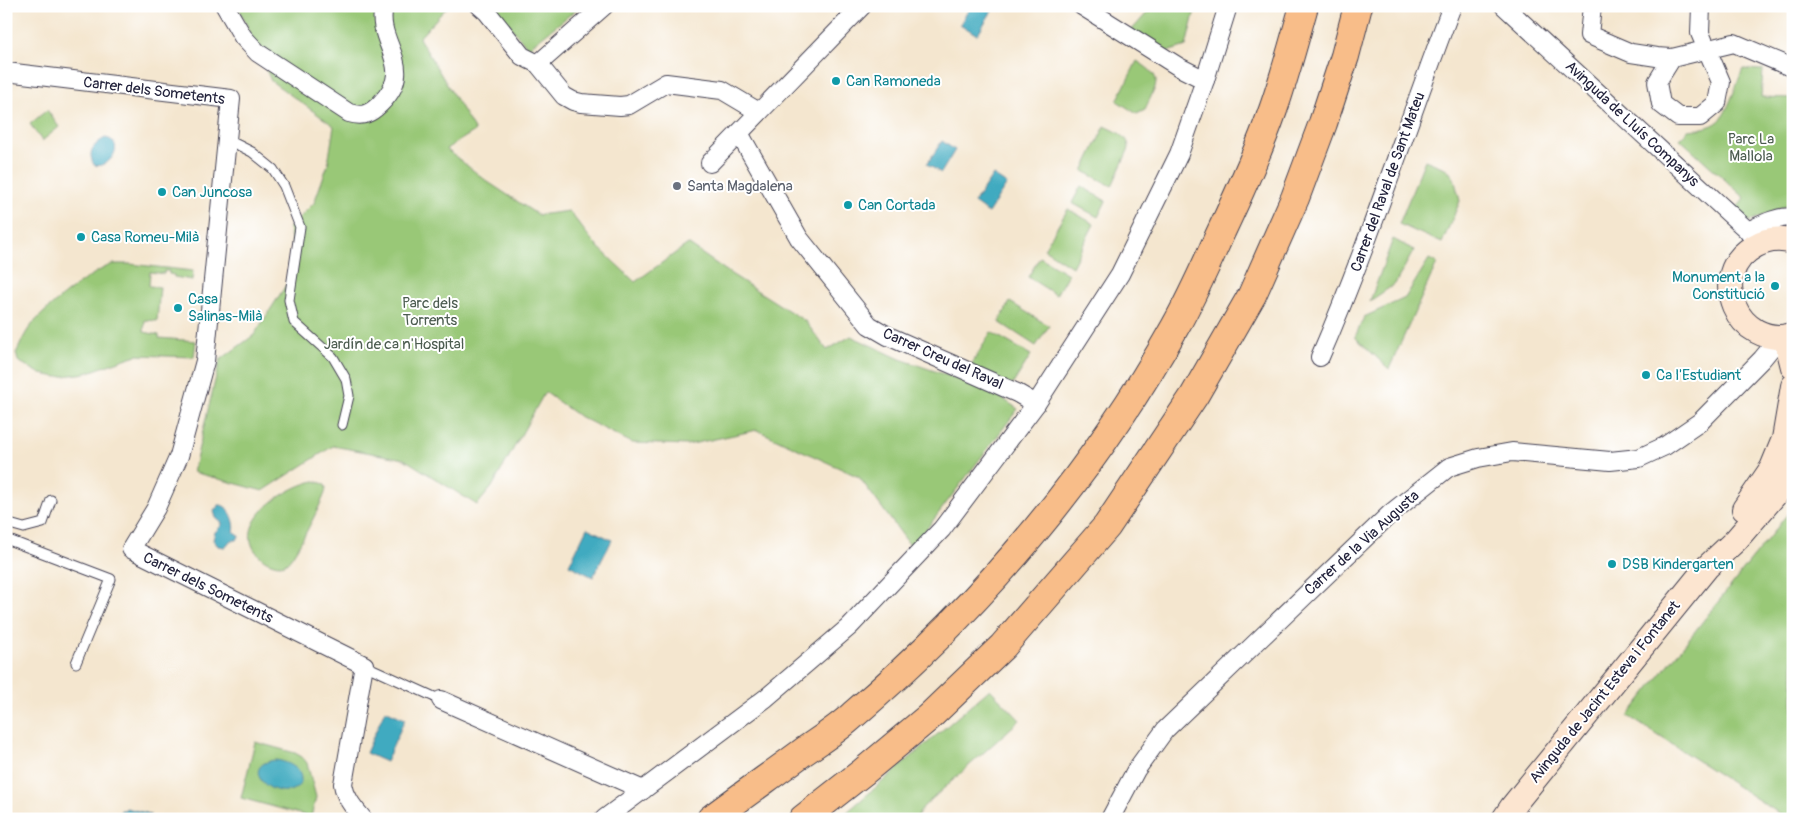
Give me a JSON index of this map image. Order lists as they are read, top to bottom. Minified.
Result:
{"streets":{"street":["Carrer dels Sometents","Avinguda de Lluís Companys","Carrer del Raval de Sant Mateu","Carrer Creu del Raval","Carrer de la Via Augusta","Avinguda de Jacint Esteva i Fontanet"]},"parks":["Parc La Mallola","Parc dels Torrents","Jardín de ca n'Hospital"],"places":["Can Ramoneda","Santa Magdalena","Can Juncosa","Can Cortada","Casa Romeu-Milà","Monument a la Constitució","Casa Salinas-Milà","Ca l'Estudiant","DSB Kindergarten"]}
